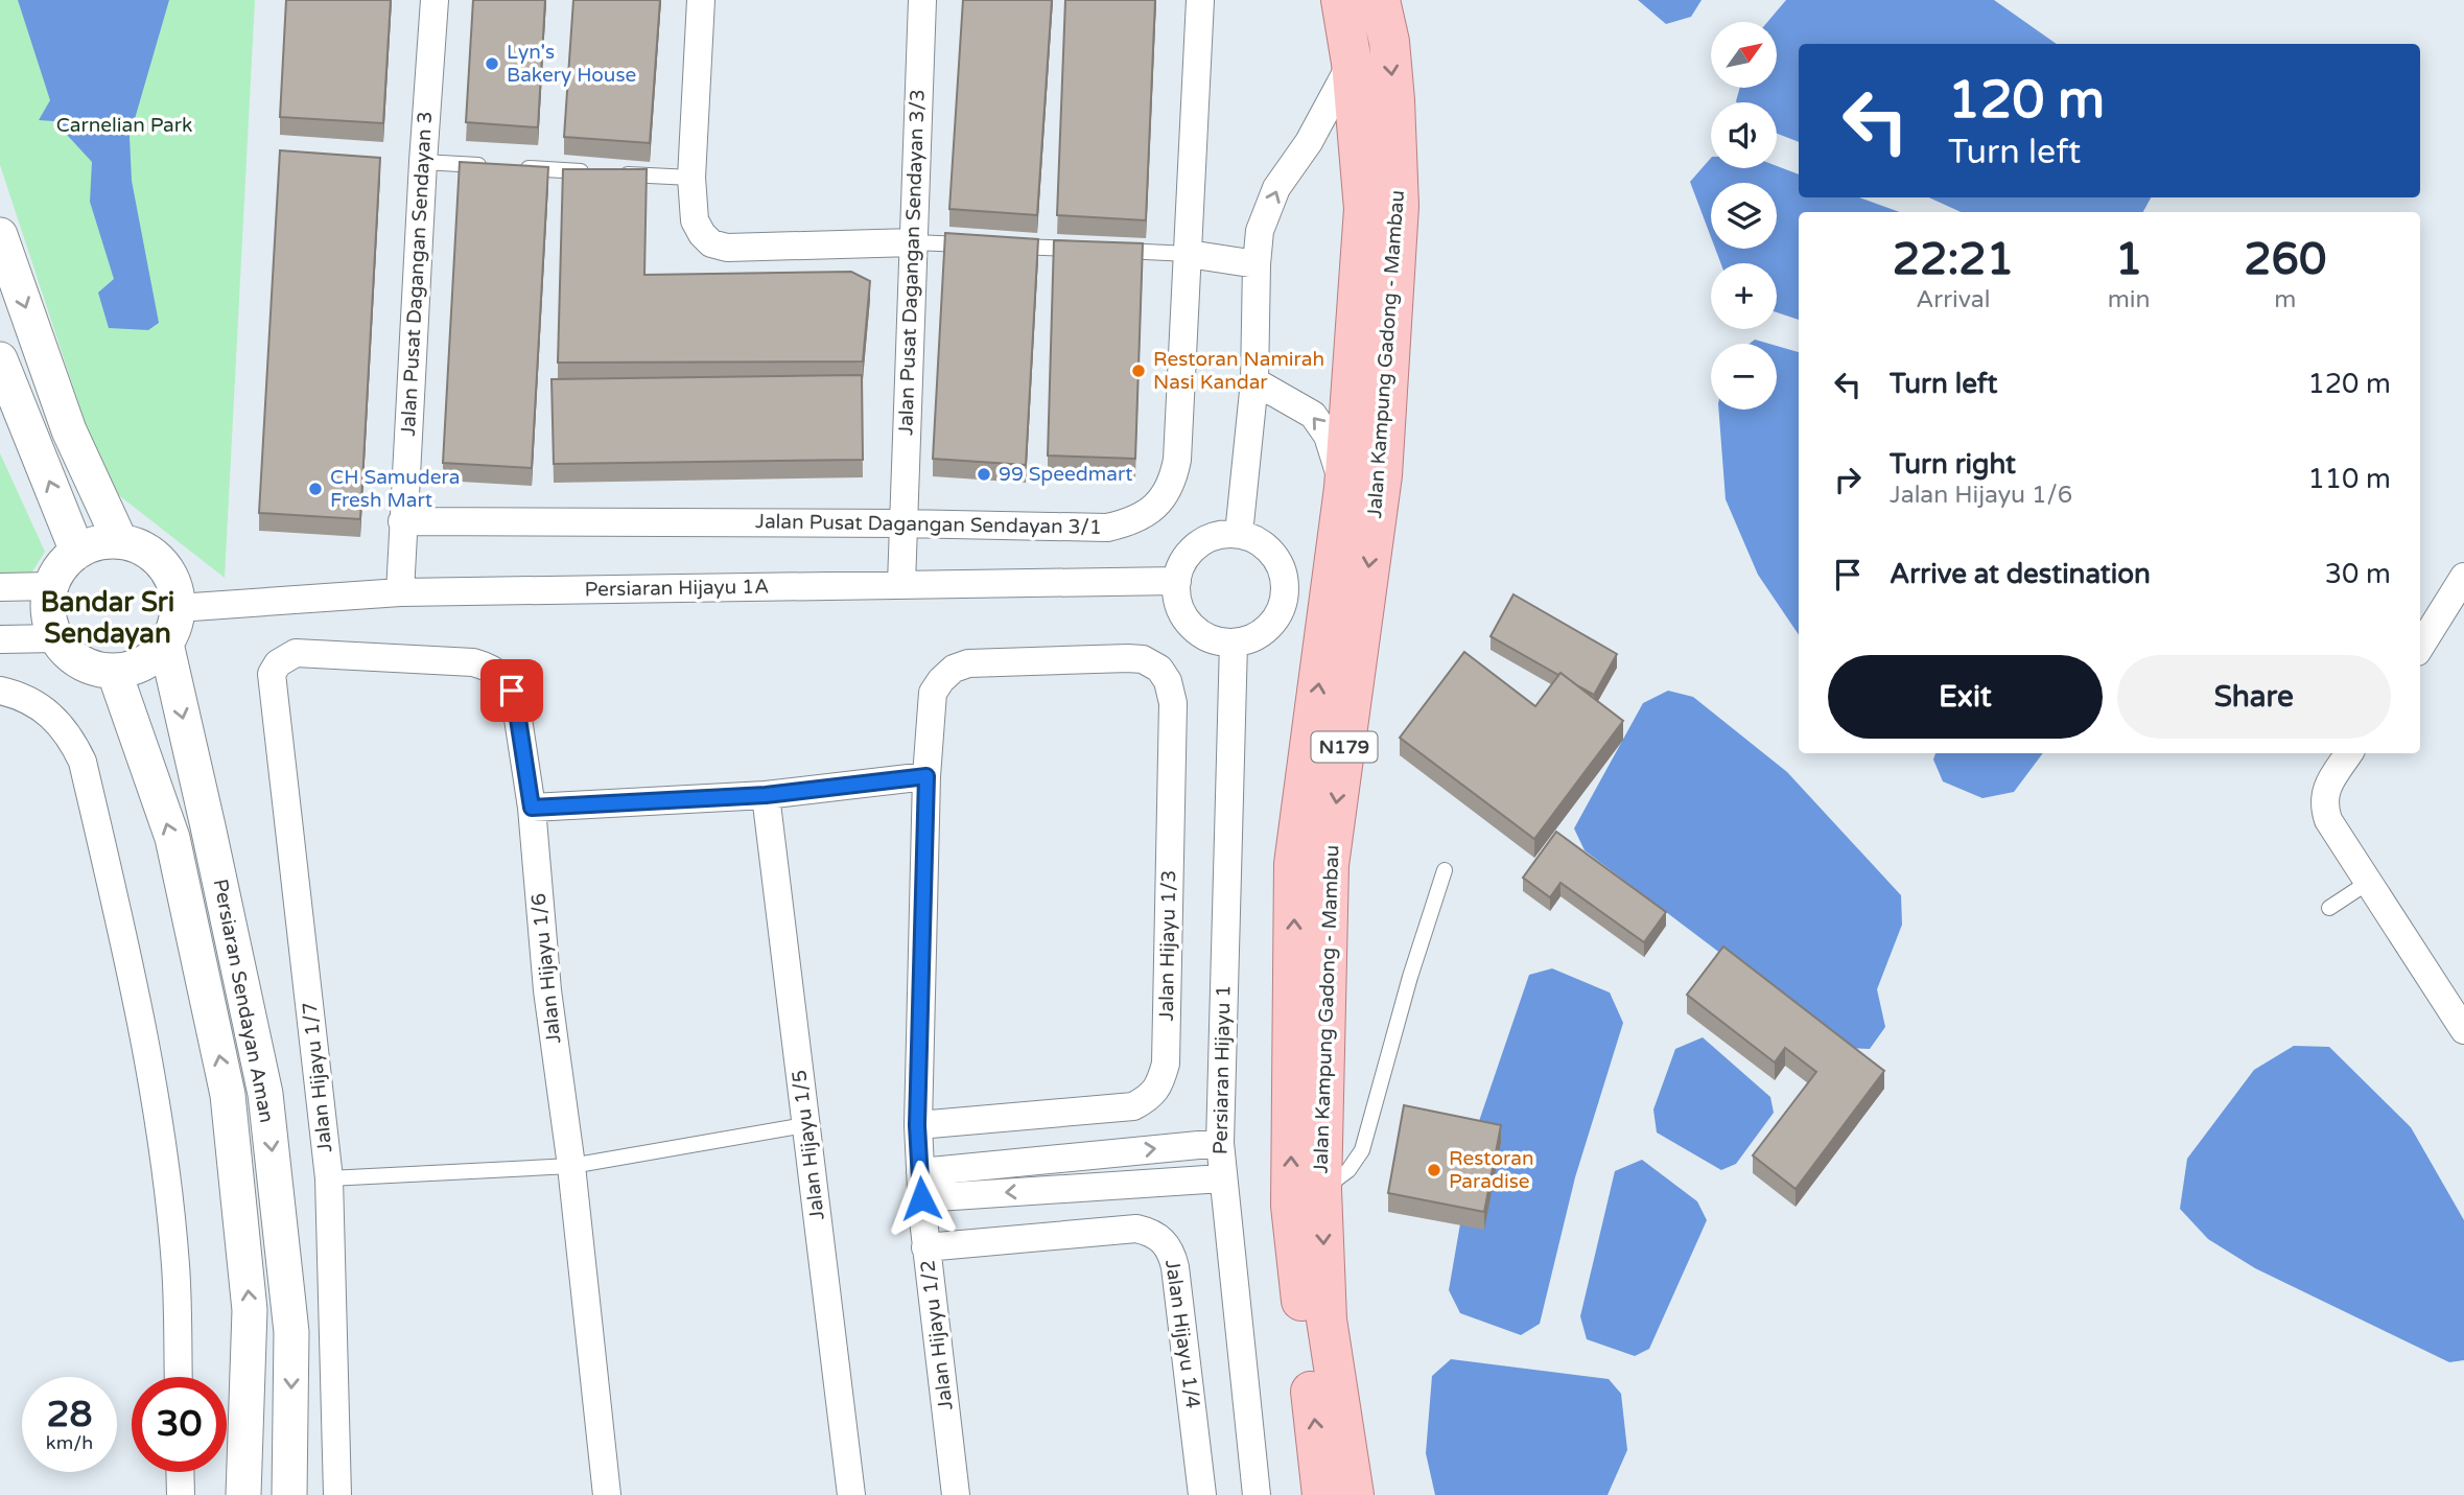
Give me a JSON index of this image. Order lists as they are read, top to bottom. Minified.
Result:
{"streets":{"main road":["Jalan Kampung Gadong - Mambau","N179"],"street":["Jalan Pusat Dagangan Sendayan 3/3","Jalan Pusat Dagangan Sendayan 3","Jalan Pusat Dagangan Sendayan 3/1","Persiaran Hijayu 1A","Jalan Hijayu 1/3","Jalan Hijayu 1/6","Persiaran Sendayan Aman","Persiaran Hijayu 1","Jalan Hijayu 1/7","Jalan Hijayu 1/5","Jalan Hijayu 1/4","Jalan Hijayu 1/2"]},"crossings":[["Jalan Pusat Dagangan Sendayan 3/3","Jalan Pusat Dagangan Sendayan 3/1"],["Jalan Pusat Dagangan Sendayan 3/3","Persiaran Hijayu 1A"],["Jalan Pusat Dagangan Sendayan 3","Jalan Pusat Dagangan Sendayan 3/1"],["Jalan Pusat Dagangan Sendayan 3","Persiaran Hijayu 1A"],["Persiaran Hijayu 1A","Persiaran Sendayan Aman"],["Persiaran Hijayu 1A","Persiaran Hijayu 1"],["Jalan Hijayu 1/3","Jalan Hijayu 1/2"],["Jalan Hijayu 1/6","Jalan Hijayu 1/7"],["Jalan Hijayu 1/4","Jalan Hijayu 1/2"]],"districts":["Bandar Sri Sendayan"],"parks":["Carnelian Park"],"places":["Lyn's Bakery House","Restoran Namirah Nasi Kandar","99 Speedmart","CH Samudera Fresh Mart","Restoran Paradise"],"north":"top right","page":{"map_buttons":["+","−"],"turn":["120 m","Turn left"],"eta":["22:21","Arrival","1","min","260","m"],"list":[{"name":"Turn left","value":"120 m"},{"name":"Turn right","note":"Jalan Hijayu 1/6","value":"110 m"},{"name":"Arrive at destination","value":"30 m"}],"buttons":["Exit","Share"],"speed":"28 km/h","limit":"30"}}
